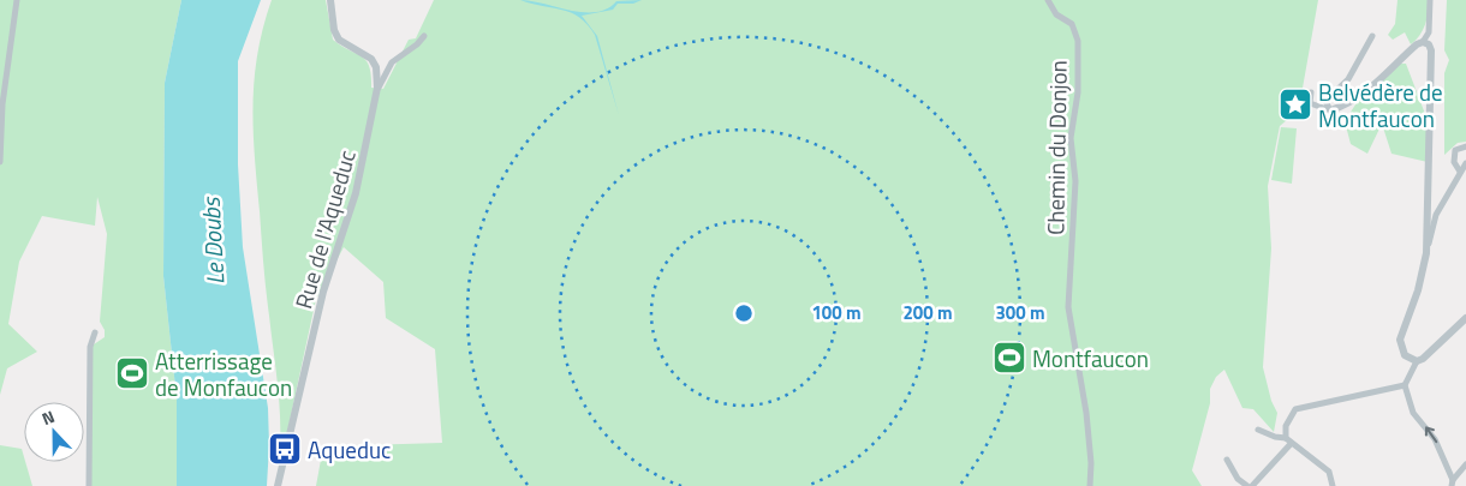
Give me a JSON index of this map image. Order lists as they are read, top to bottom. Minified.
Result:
{"streets":{"street":["Chemin du Donjon","Rue de l'Aqueduc"]},"water":["Le Doubs"],"places":{"place":["Belvédère de Montfaucon"],"sports":["Montfaucon","Atterrissage de Monfaucon"],"bus stop":["Aqueduc"]},"north":"top","rings":["100 m","200 m","300 m"]}
